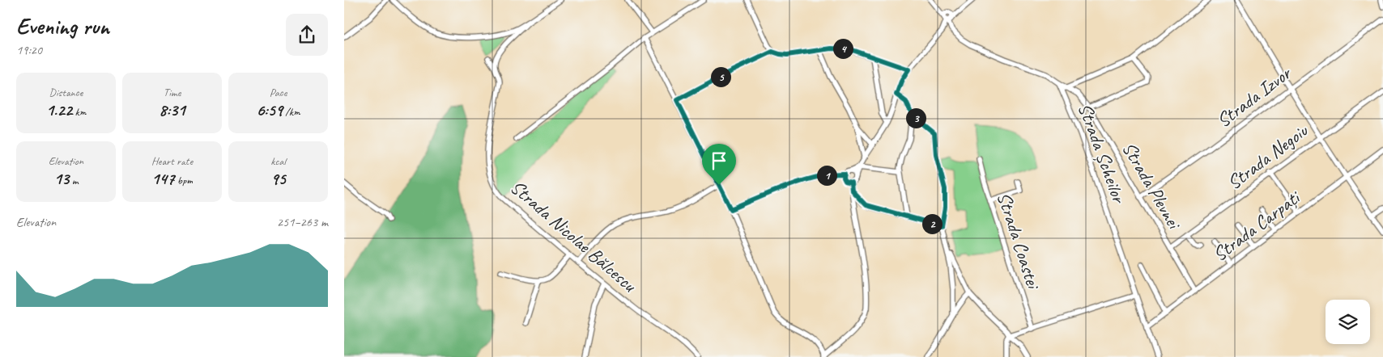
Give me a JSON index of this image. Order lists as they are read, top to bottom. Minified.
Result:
{"streets":{"street":["Strada Izvor","Strada Șcheilor","Strada Negoiu","Strada Plevnei","Strada Carpați","Strada Nicolae Bălcescu","Strada Coastei"]},"crossings":[["Strada Izvor","Strada Plevnei"],["Strada Șcheilor","Strada Plevnei"],["Strada Șcheilor","Strada Carpați"],["Strada Negoiu","Strada Plevnei"],["Strada Plevnei","Strada Carpați"]],"page":{"heading":["Evening run","19:20"],"pins":["4","5","3","1","2"],"stats":[["Distance","1.22 km"],["Time","8:31"],["Pace","6:59 /km"],["Elevation","13 m"],["Heart rate","147 bpm"],["kcal","95"]],"chart":["Elevation","251–263 m"]}}
